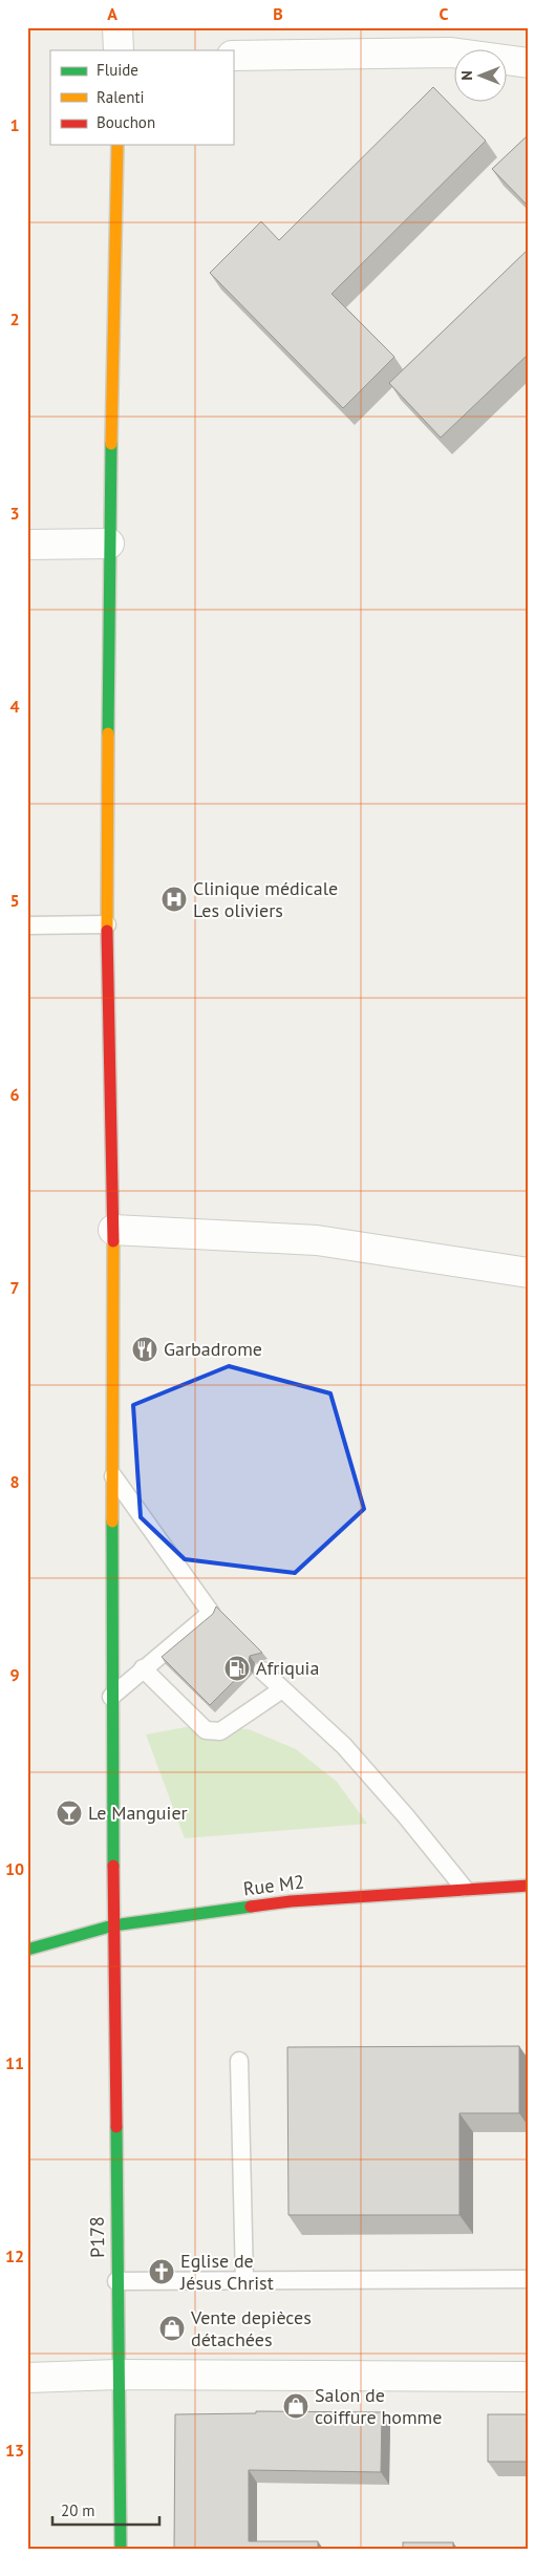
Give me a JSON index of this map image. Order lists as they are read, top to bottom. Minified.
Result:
{"streets":{"street":["Rue M2","P178"]},"crossings":[["Rue M2","P178"]],"places":{"hospital":["Clinique médicale Les oliviers"],"restaurant":["Garbadrome"],"fuel station":["Afriquia"],"bar":["Le Manguier"],"church":["Eglise de Jésus Christ"],"shop":["Vente depièces détachées","Salon de coiffure homme"]},"legend":["Fluide","Ralenti","Bouchon"],"scale_bar":"20 m","north":"left","grid":{"columns":["A","B","C"],"rows":["1","2","3","4","5","6","7","8","9","10","11","12","13"]}}
